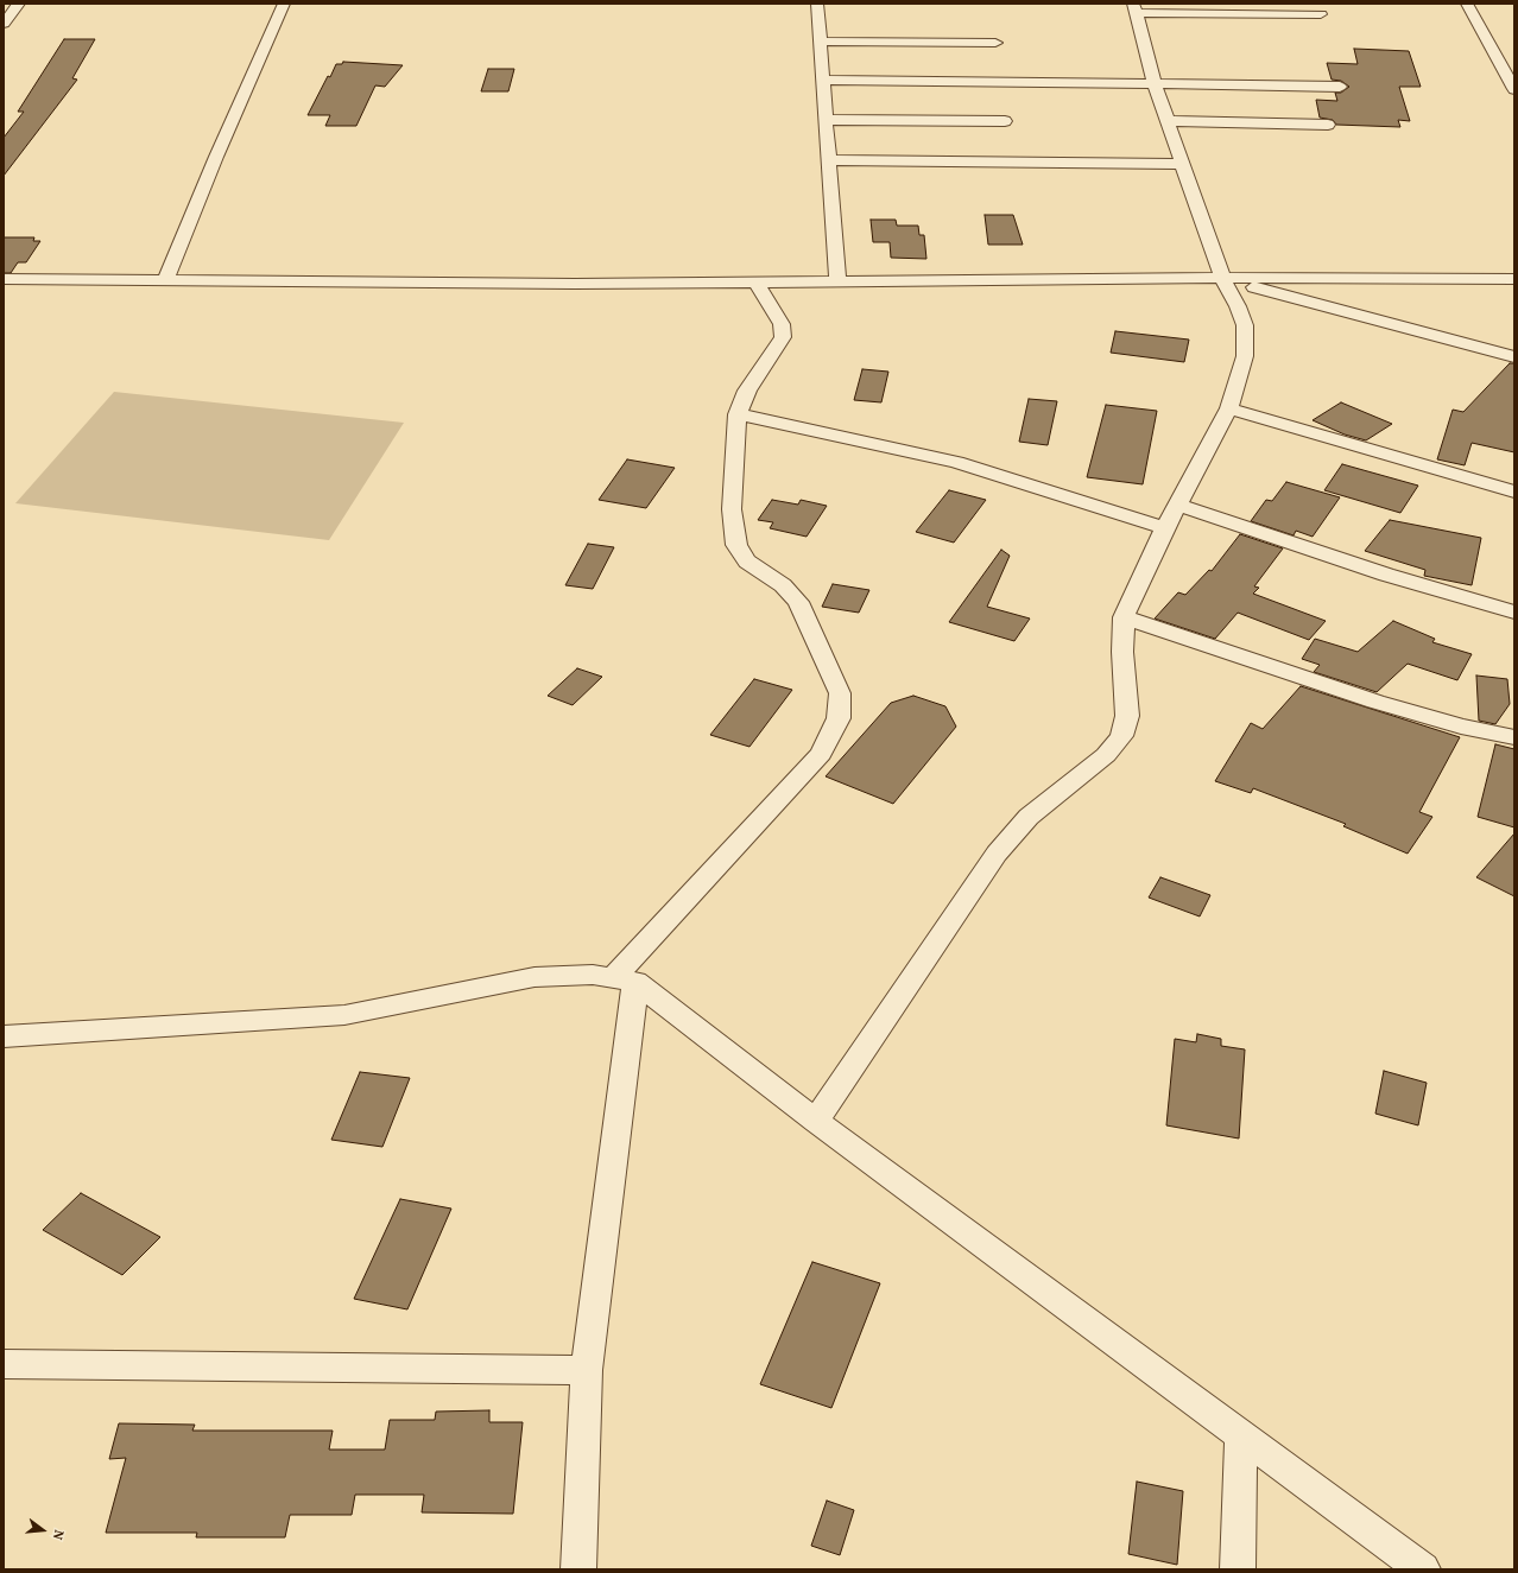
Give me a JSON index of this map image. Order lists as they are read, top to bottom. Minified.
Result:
{"north":"right"}
